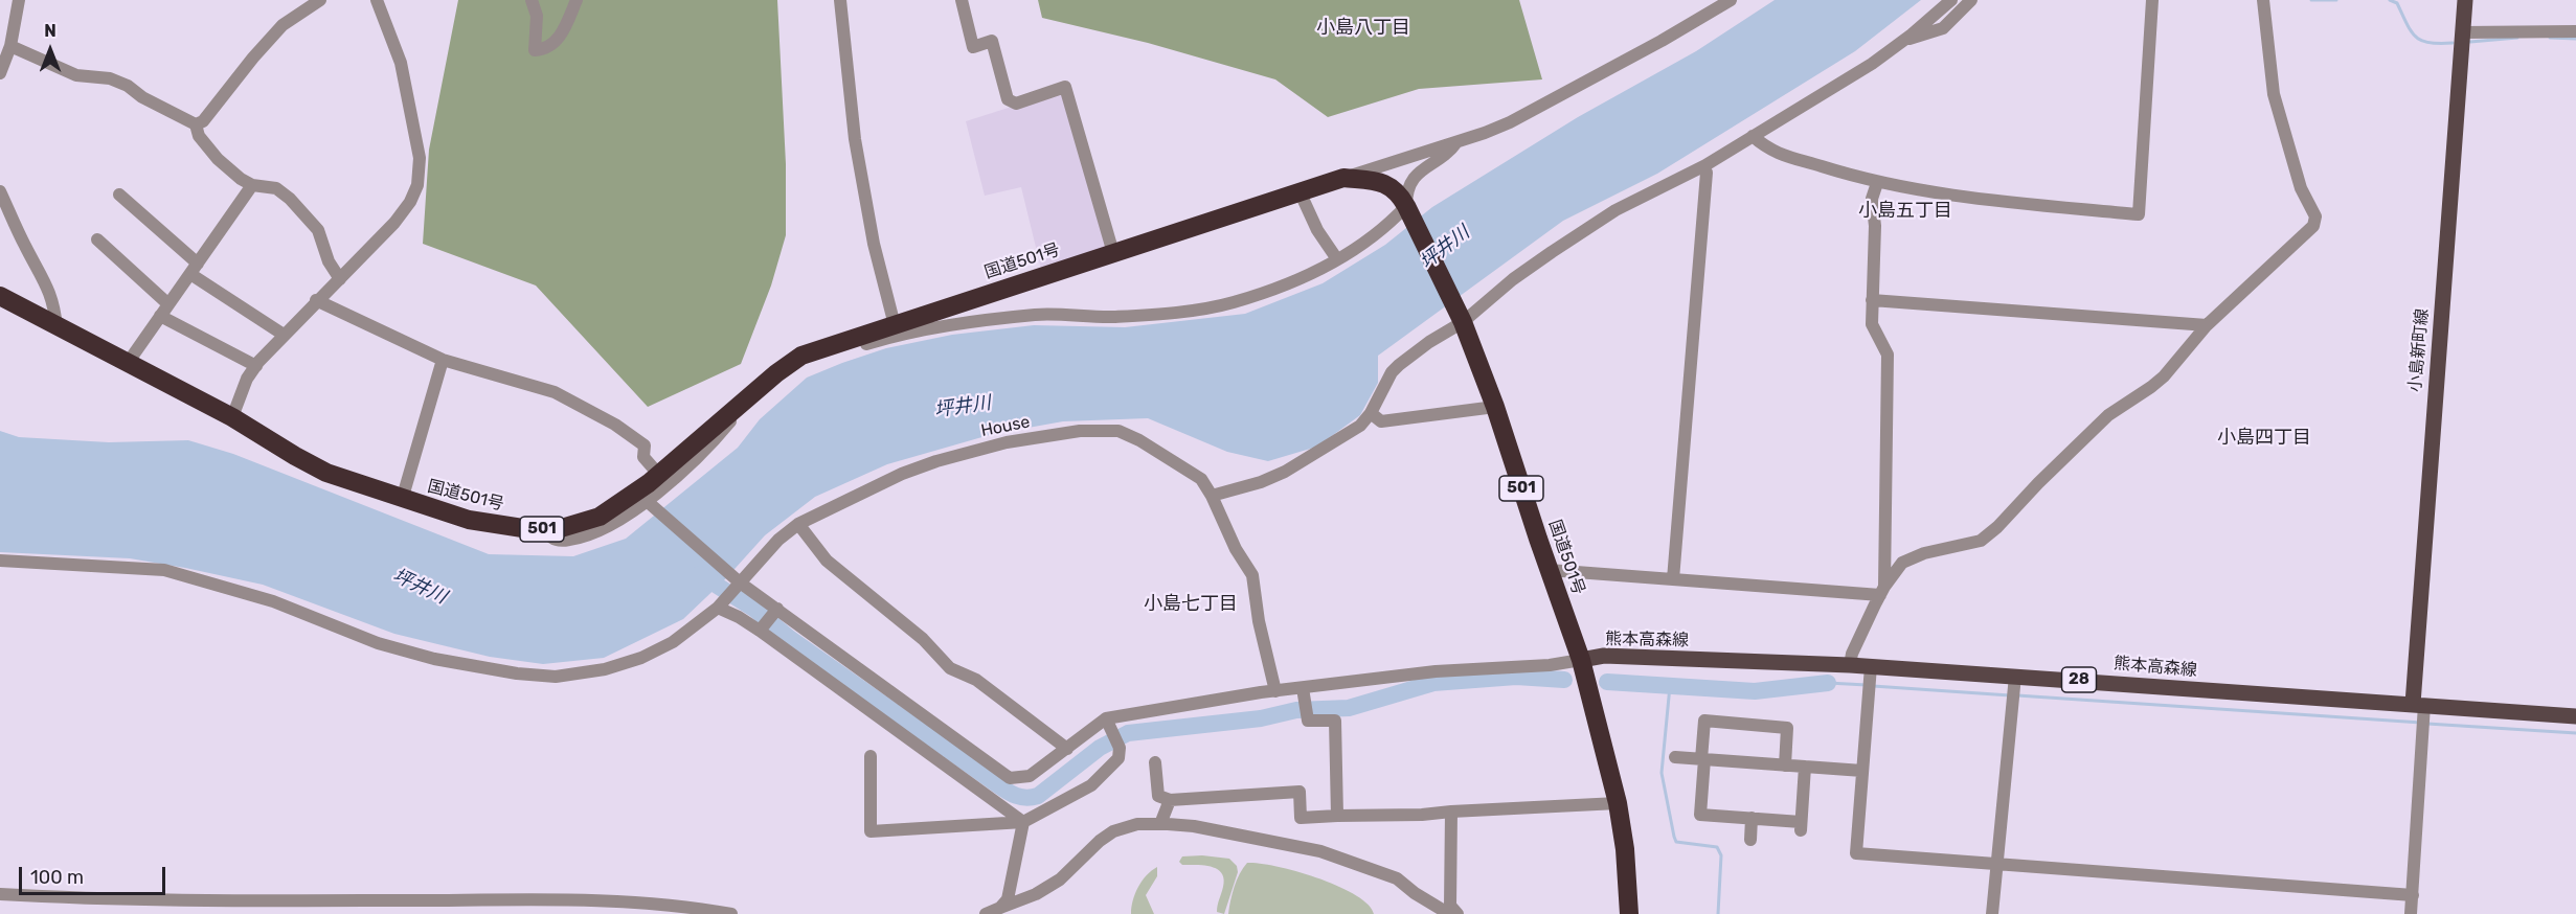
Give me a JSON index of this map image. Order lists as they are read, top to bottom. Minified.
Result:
{"streets":{"highway":["国道501号","501"],"main road":["小島新町線","熊本高森線","28"],"street":["House"]},"crossings":[["国道501号","熊本高森線"],["小島新町線","熊本高森線"]],"districts":["小島八丁目","小島五丁目","小島四丁目","小島七丁目"],"water":["坪井川"],"scale_bar":"100 m","north":"top"}
